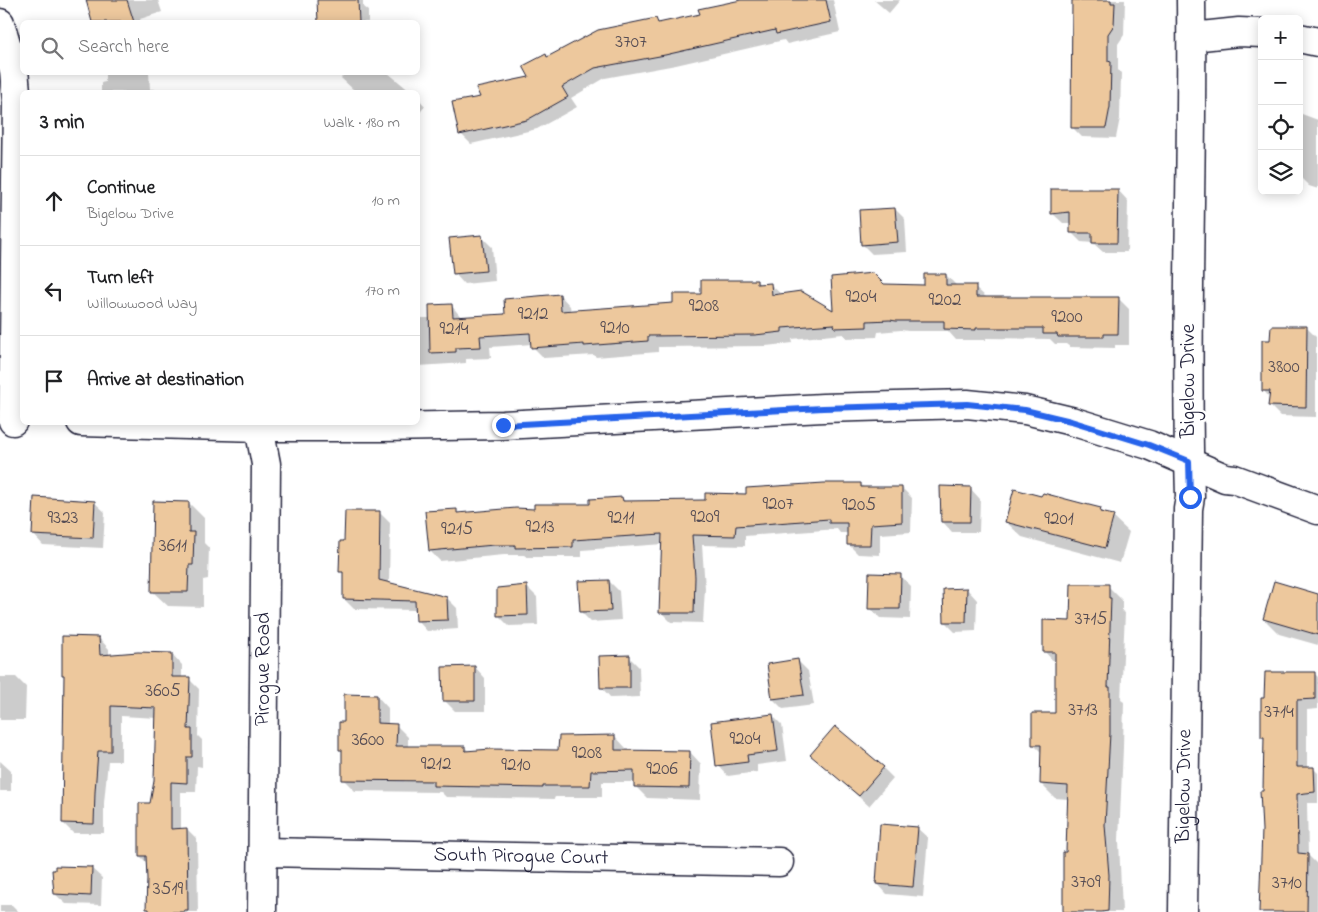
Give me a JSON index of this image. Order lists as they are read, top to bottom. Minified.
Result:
{"streets":{"street":["Bigelow Drive","Pirogue Road","South Pirogue Court"]},"crossings":[["Pirogue Road","South Pirogue Court"]],"house_numbers":["3707","9204","9202","9208","9212","9200","9210","9214","3800","9207","9205","9209","9323","9211","9201","9213","9215","3611","3715","3605","3713","3714","9204","3600","9208","9212","9210","9206","3709","3710","3519"],"page":{"map_buttons":["+","−"],"search":"Search here","heading":["3 min","Walk · 180 m"],"list":[["Continue","Bigelow Drive","10 m"],["Turn left","Willowwood Way","170 m"],"Arrive at destination"]}}
